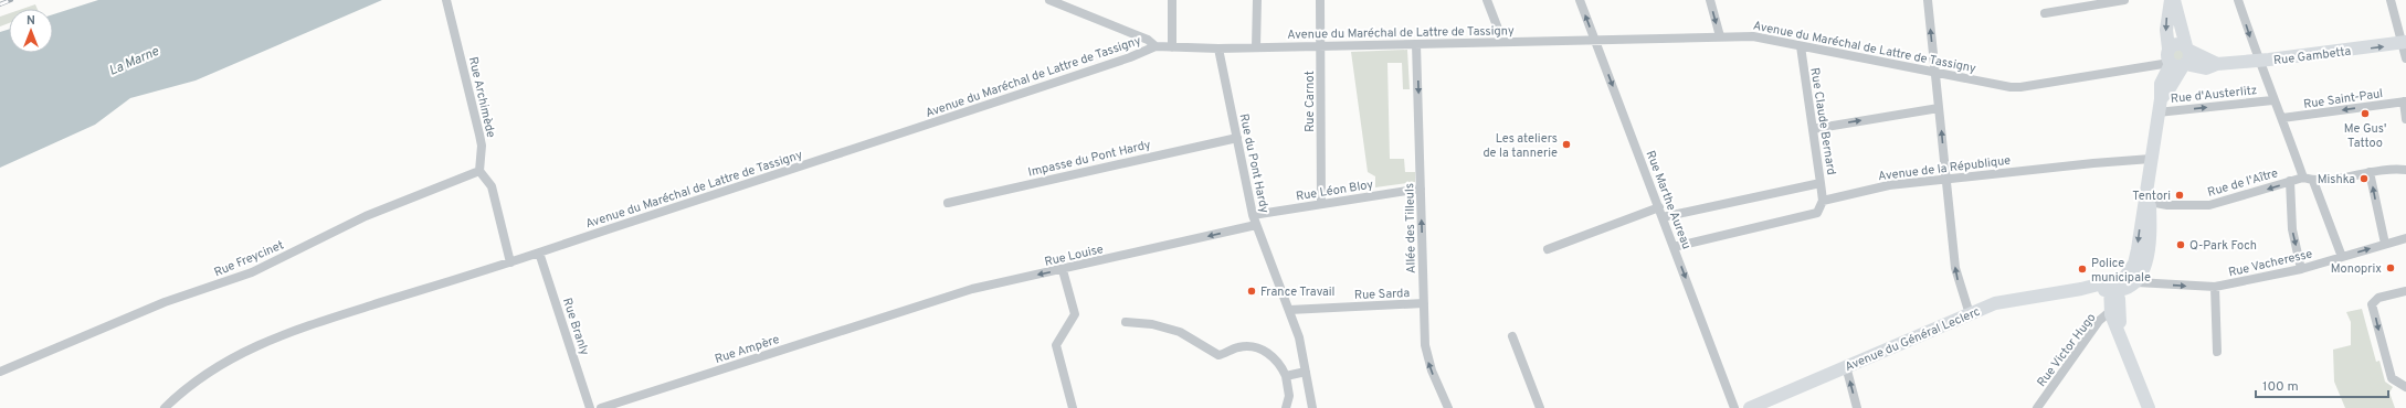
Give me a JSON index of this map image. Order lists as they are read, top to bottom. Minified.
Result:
{"streets":{"main road":["Rue Gambetta","Avenue du Général Leclerc"],"street":["Avenue du Maréchal de Lattre de Tassigny","Rue d'Austerlitz","Rue Archimède","Rue Saint-Paul","Rue Carnot","Rue Claude Bernard","Impasse du Pont Hardy","Rue du Pont Hardy","Avenue de la République","Rue de l'Aître","Rue Léon Bloy","Rue Marthe Aureau","Allée des Tilleuls","Rue Louise","Rue Freycinet","Rue Vacheresse","Rue Sarda","Rue Branly","Rue Ampère","Rue Victor Hugo"]},"crossings":[["Avenue du Maréchal de Lattre de Tassigny","Rue Gambetta"],["Avenue du Maréchal de Lattre de Tassigny","Rue Carnot"],["Avenue du Maréchal de Lattre de Tassigny","Rue Claude Bernard"],["Avenue du Maréchal de Lattre de Tassigny","Rue du Pont Hardy"],["Avenue du Maréchal de Lattre de Tassigny","Rue Marthe Aureau"],["Avenue du Maréchal de Lattre de Tassigny","Allée des Tilleuls"],["Avenue du Maréchal de Lattre de Tassigny","Rue Branly"],["Rue Archimède","Rue Freycinet"],["Rue Carnot","Rue Léon Bloy"],["Rue Claude Bernard","Avenue de la République"],["Impasse du Pont Hardy","Rue du Pont Hardy"],["Rue du Pont Hardy","Rue Léon Bloy"],["Rue du Pont Hardy","Rue Louise"],["Rue du Pont Hardy","Rue Sarda"],["Rue Léon Bloy","Allée des Tilleuls"],["Allée des Tilleuls","Rue Sarda"],["Rue Louise","Rue Ampère"]],"one_way":["Rue Gambetta","Rue d'Austerlitz","Rue de l'Aître","Rue Louise","Rue Vacheresse"],"water":["La Marne"],"places":["Me Gus' Tattoo","Les ateliers de la tannerie","Mishka","Tentori","Q-Park Foch","Monoprix","Police municipale","France Travail"],"scale_bar":"100 m","north":"top"}
